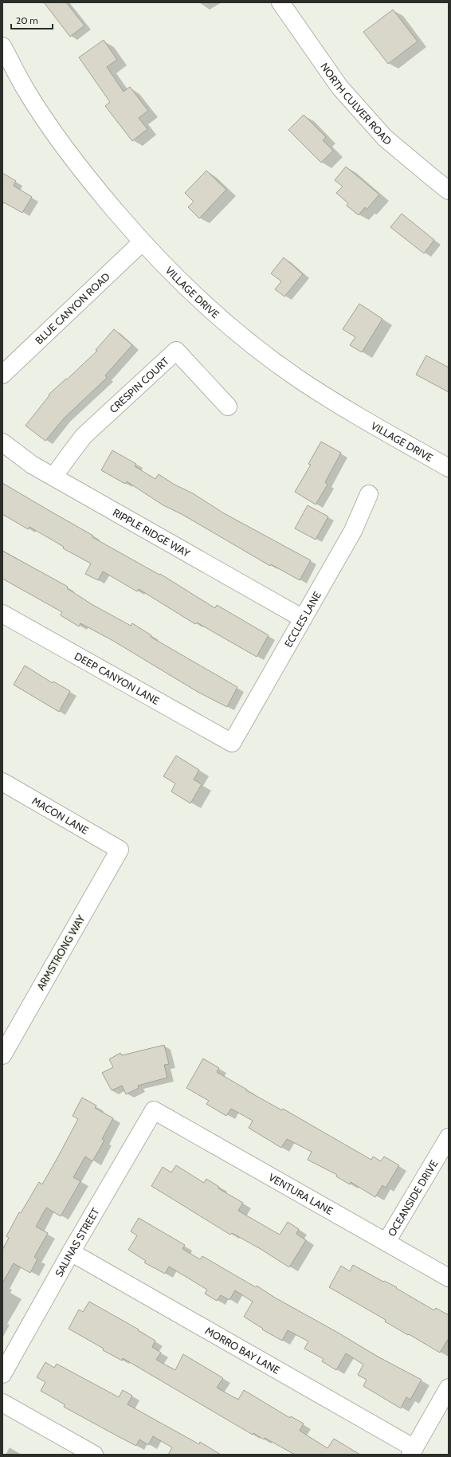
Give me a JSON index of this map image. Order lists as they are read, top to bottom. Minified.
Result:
{"streets":{"street":["NORTH CULVER ROAD","VILLAGE DRIVE","BLUE CANYON ROAD","CRESPIN COURT","RIPPLE RIDGE WAY","ECCLES LANE","DEEP CANYON LANE","MACON LANE","ARMSTRONG WAY","VENTURA LANE","OCEANSIDE DRIVE","SALINAS STREET","MORRO BAY LANE"]},"crossings":[["VILLAGE DRIVE","BLUE CANYON ROAD"],["CRESPIN COURT","RIPPLE RIDGE WAY"],["RIPPLE RIDGE WAY","ECCLES LANE"],["ECCLES LANE","DEEP CANYON LANE"],["MACON LANE","ARMSTRONG WAY"],["VENTURA LANE","OCEANSIDE DRIVE"],["VENTURA LANE","SALINAS STREET"],["SALINAS STREET","MORRO BAY LANE"]],"scale_bar":"20 m"}
